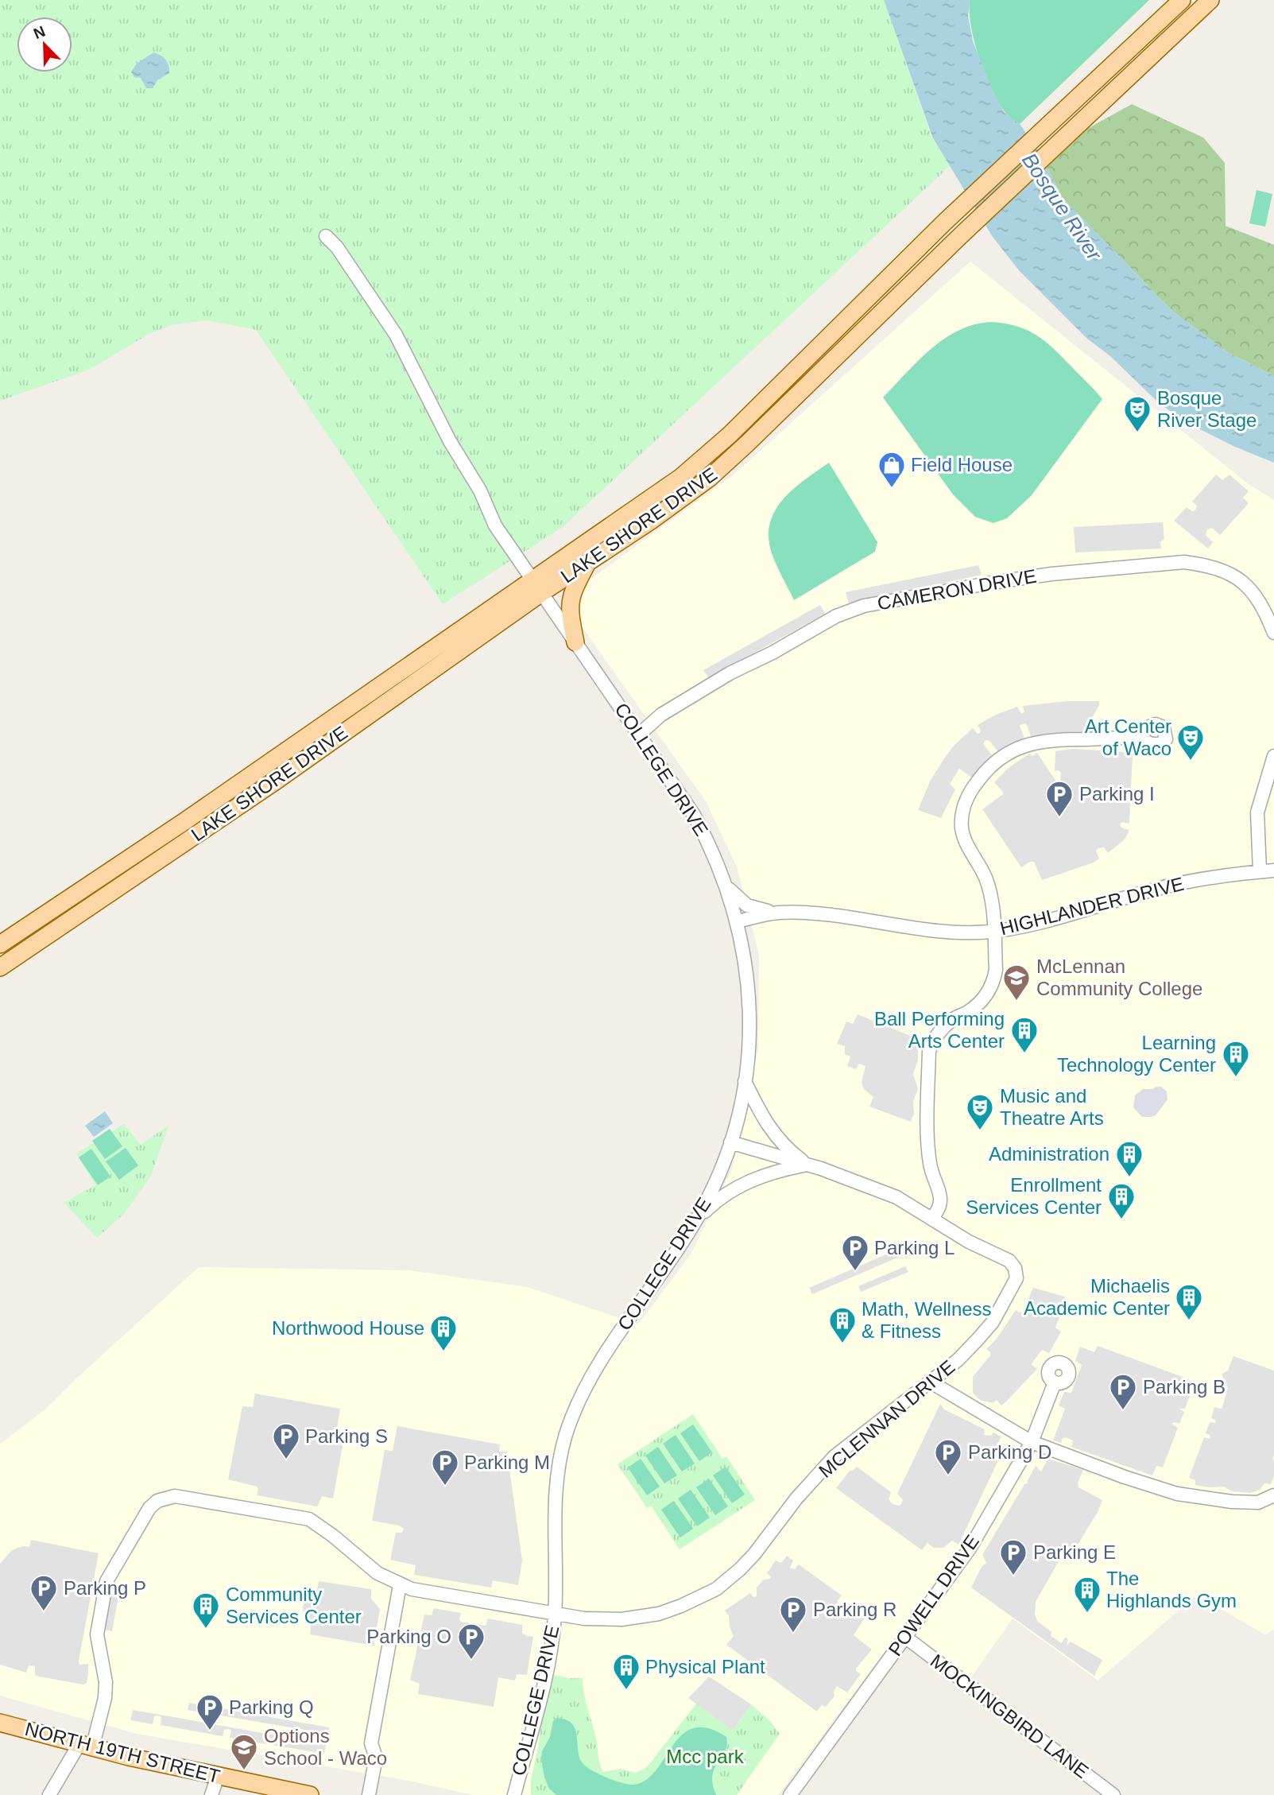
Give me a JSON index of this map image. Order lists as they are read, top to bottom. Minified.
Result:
{"streets":{"main road":["LAKE SHORE DRIVE","NORTH 19TH STREET"],"street":["CAMERON DRIVE","COLLEGE DRIVE","HIGHLANDER DRIVE","MCLENNAN DRIVE","POWELL DRIVE","MOCKINGBIRD LANE"]},"crossings":[["LAKE SHORE DRIVE","COLLEGE DRIVE"],["CAMERON DRIVE","COLLEGE DRIVE"],["COLLEGE DRIVE","HIGHLANDER DRIVE"],["COLLEGE DRIVE","MCLENNAN DRIVE"],["MCLENNAN DRIVE","NORTH 19TH STREET"],["POWELL DRIVE","MOCKINGBIRD LANE"]],"water":["Bosque River"],"parks":["Mcc park"],"places":{"theatre":["Bosque River Stage","Art Center of Waco","Music and Theatre Arts"],"shop":["Field House"],"parking":["Parking I","Parking L","Parking B","Parking S","Parking D","Parking M","Parking E","Parking P","Parking R","Parking O","Parking Q"],"school or university":["McLennan Community College","Options School - Waco"],"building":["Ball Performing Arts Center","Learning Technology Center","Administration","Enrollment Services Center","Michaelis Academic Center","Math, Wellness & Fitness","Northwood House","The Highlands Gym","Community Services Center","Physical Plant"]},"north":"top left"}
